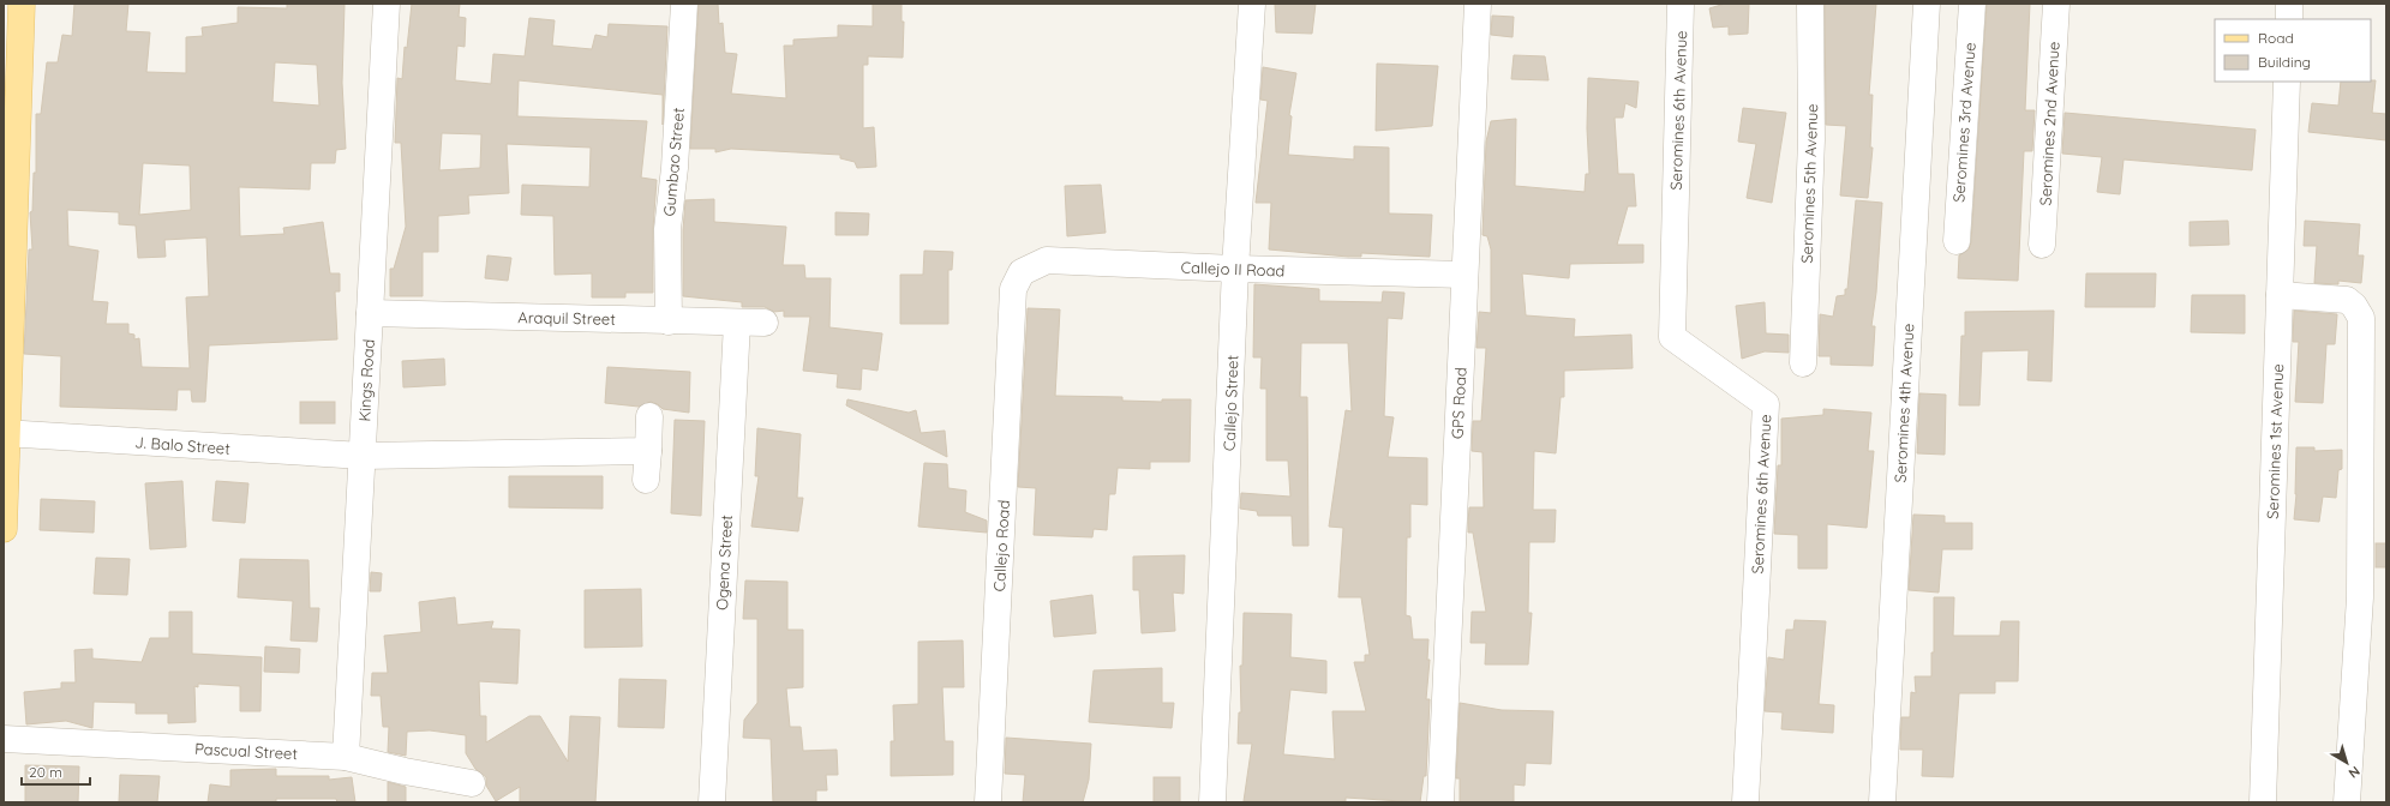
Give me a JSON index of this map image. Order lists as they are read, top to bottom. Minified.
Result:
{"streets":{"street":["Seromines 6th Avenue","Seromines 3rd Avenue","Seromines 2nd Avenue","Gumbao Street","Seromines 5th Avenue","Callejo II Road","Araquil Street","Kings Road","Callejo Street","GPS Road","Seromines 4th Avenue","Seromines 1st Avenue","J. Balo Street","Callejo Road","Ogena Street","Pascual Street"]},"crossings":[["Gumbao Street","Araquil Street"],["Callejo II Road","Callejo Street"],["Callejo II Road","GPS Road"],["Callejo II Road","Callejo Road"],["Araquil Street","Kings Road"],["Araquil Street","Ogena Street"],["Kings Road","J. Balo Street"],["Kings Road","Pascual Street"]],"legend":["Road","Building"],"scale_bar":"20 m","north":"bottom right"}
